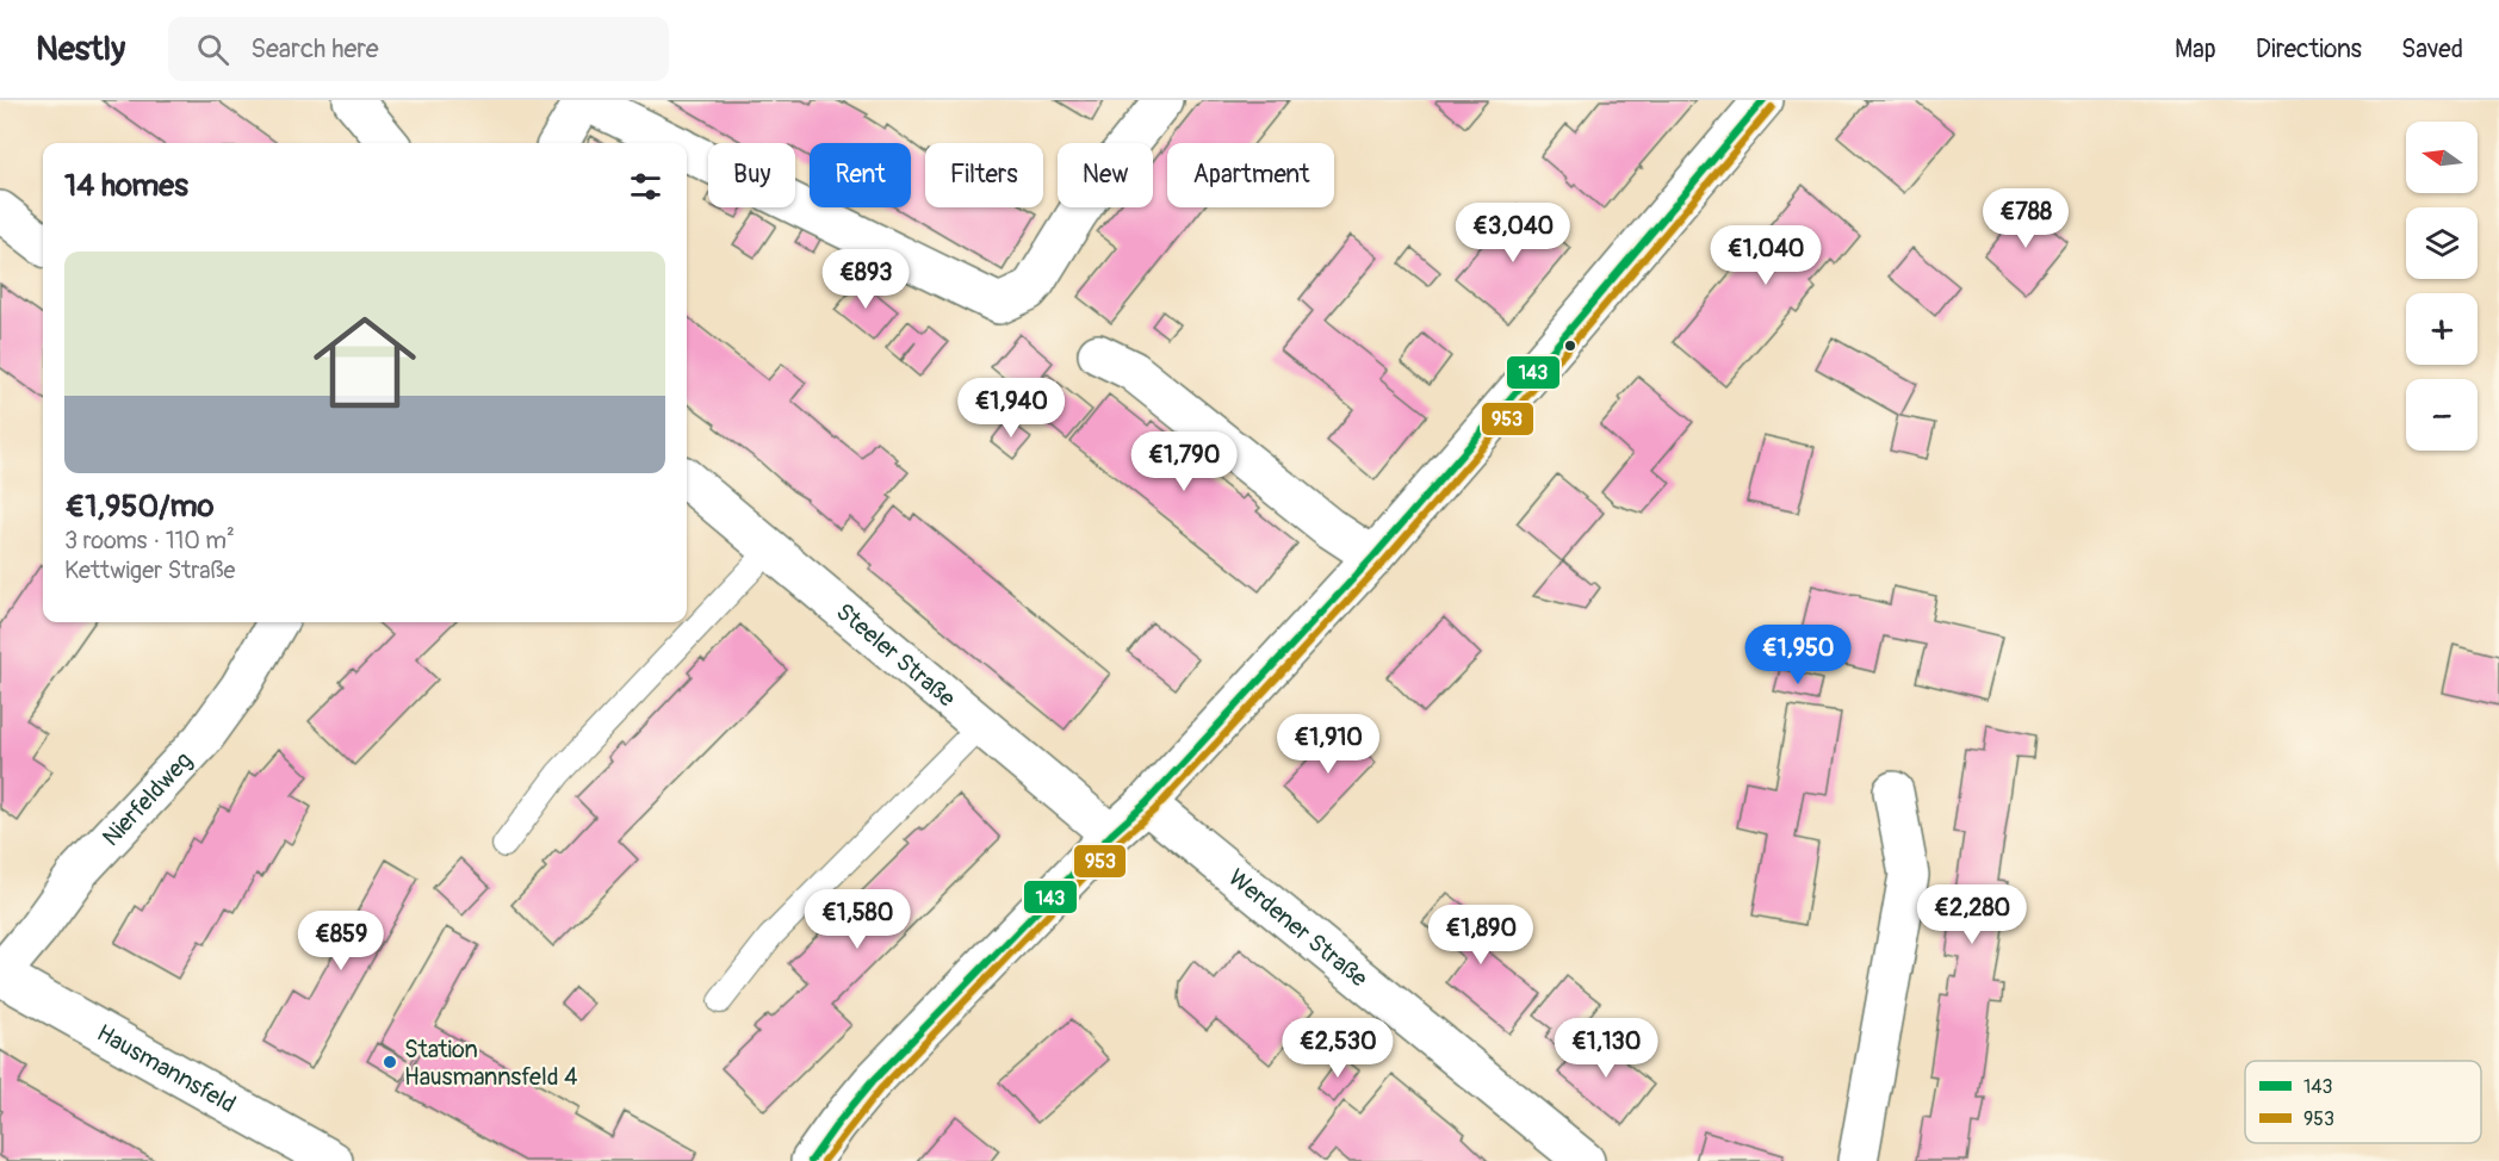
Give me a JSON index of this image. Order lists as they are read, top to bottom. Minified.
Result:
{"streets":{"street":["Steeler Straße","Nierfeldweg","Werdener Straße","Hausmannsfeld"]},"crossings":[["Nierfeldweg","Hausmannsfeld"]],"places":["Station Hausmannsfeld 4"],"lines":["transit line 143","transit line 953"],"legend":["143","953"],"north":"left","page":{"header":"Nestly","search":"Search here","nav":["Map","Directions","Saved"],"map_buttons":["+","−"],"chip":["Buy","Rent","Filters","New","Apartment"],"heading":"14 homes","price":["€788","€3,040","€1,040","€893","€1,940","€1,790","€1,950","€1,910","€2,280","€1,580","€1,890","€859","€2,530","€1,130"],"list":[{"name":"€1,950/mo","note":"3 rooms · 110 m² · Kettwiger Straße"}]}}
